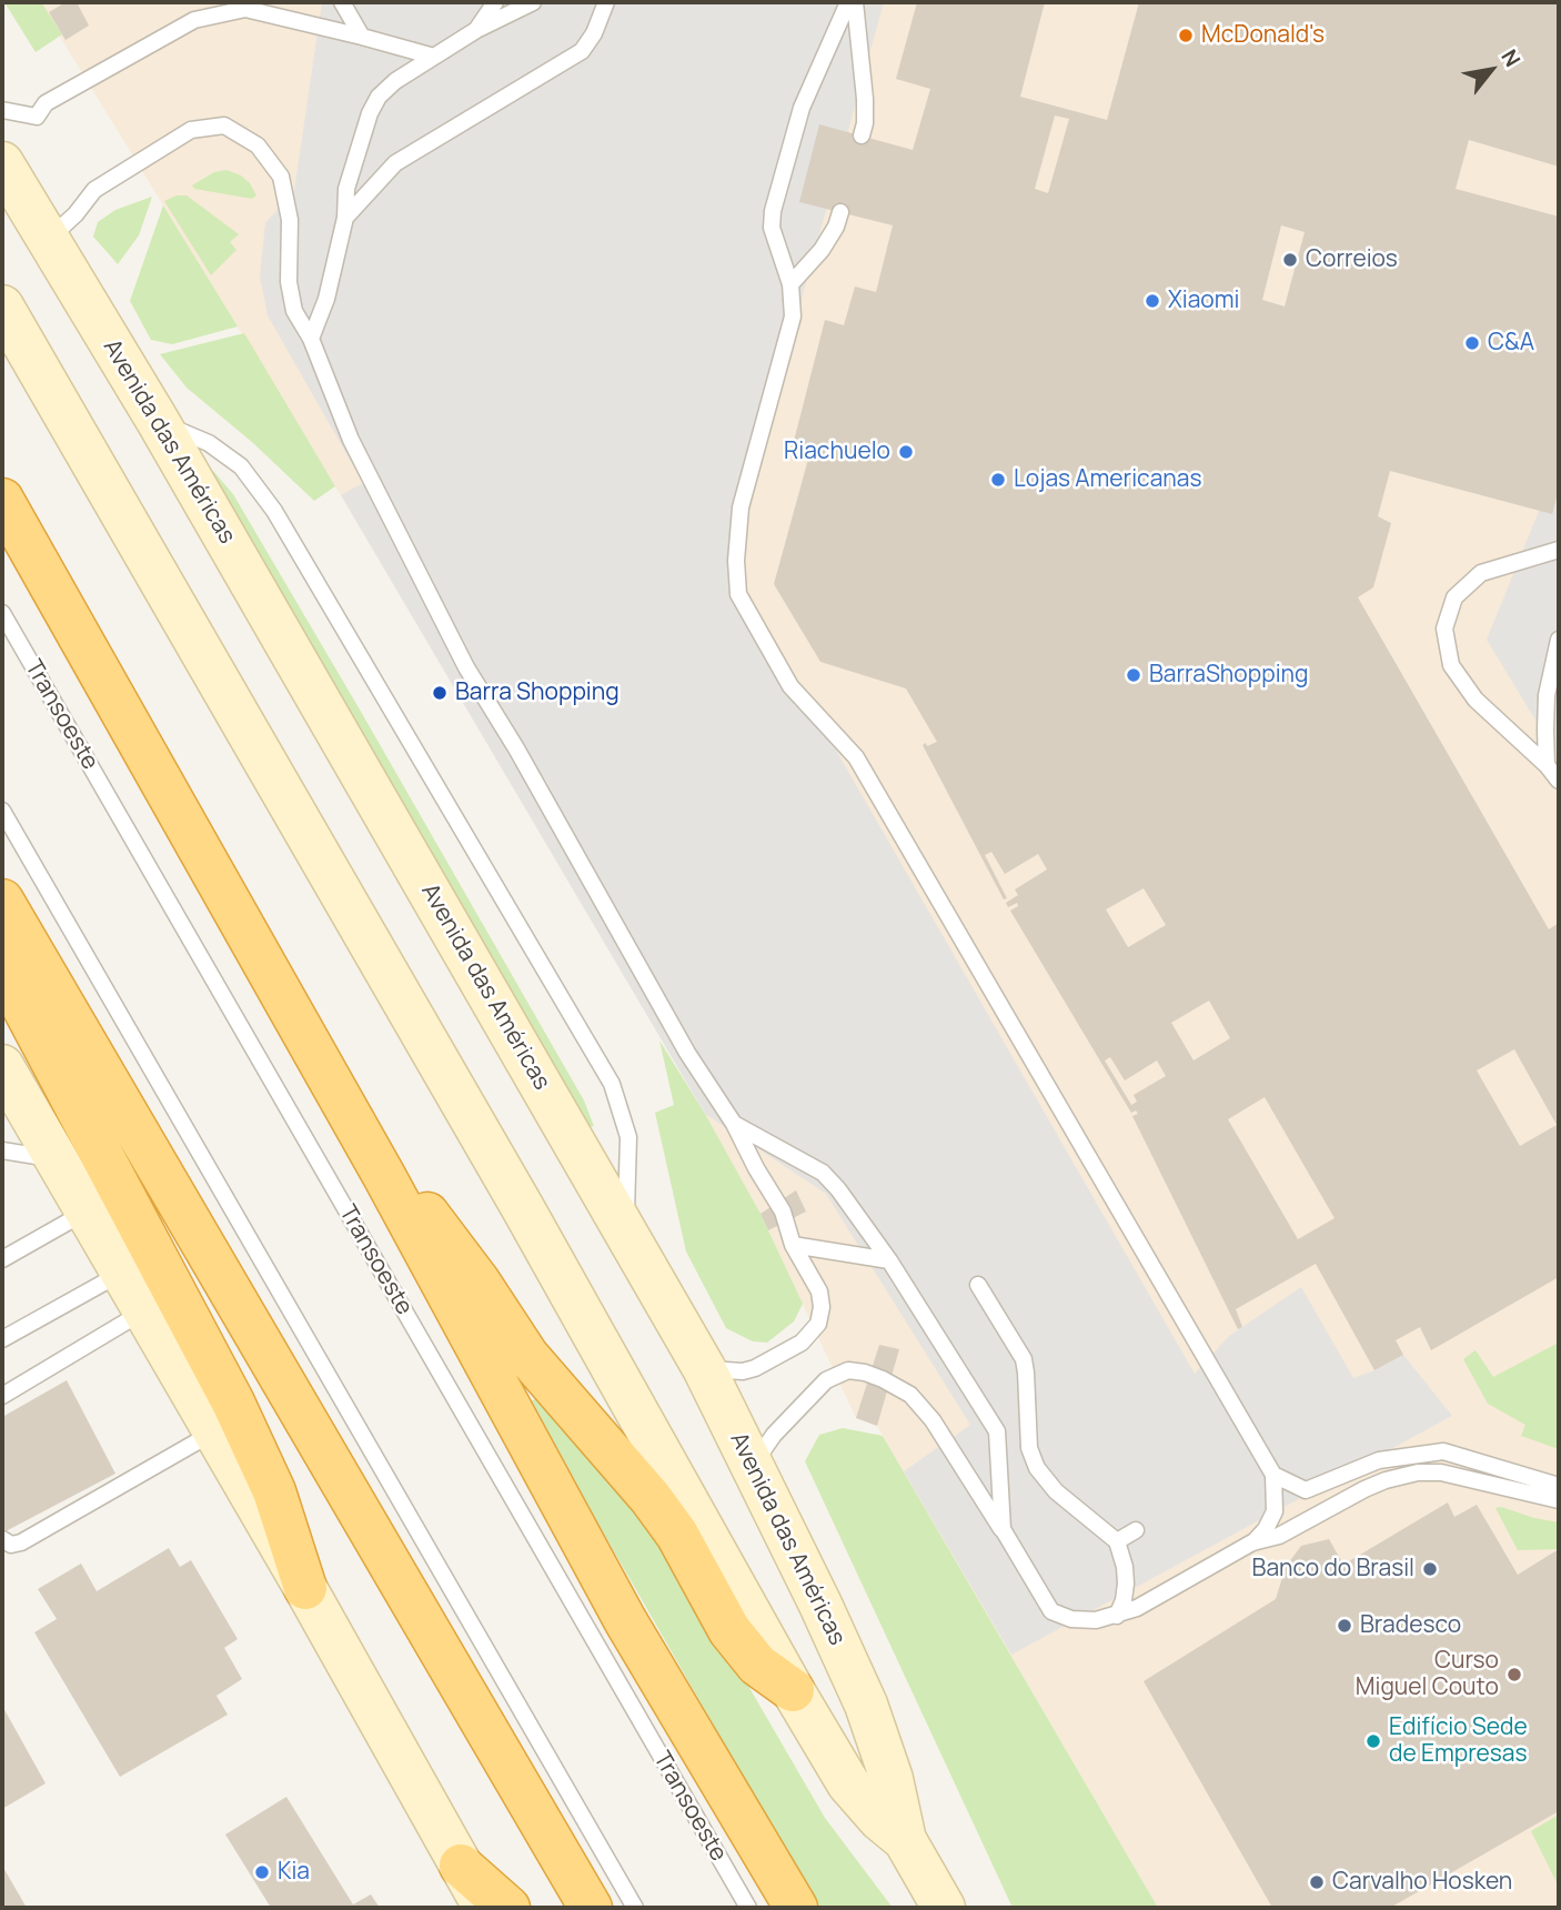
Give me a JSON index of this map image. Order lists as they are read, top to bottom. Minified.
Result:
{"streets":{"main road":["Avenida das Américas"],"lane":["Transoeste"]},"places":["McDonald's","Correios","Xiaomi","C&A","Riachuelo","Lojas Americanas","BarraShopping","Barra Shopping","Banco do Brasil","Bradesco","Curso Miguel Couto","Edifício Sede de Empresas","Kia","Carvalho Hosken"],"north":"top right"}
